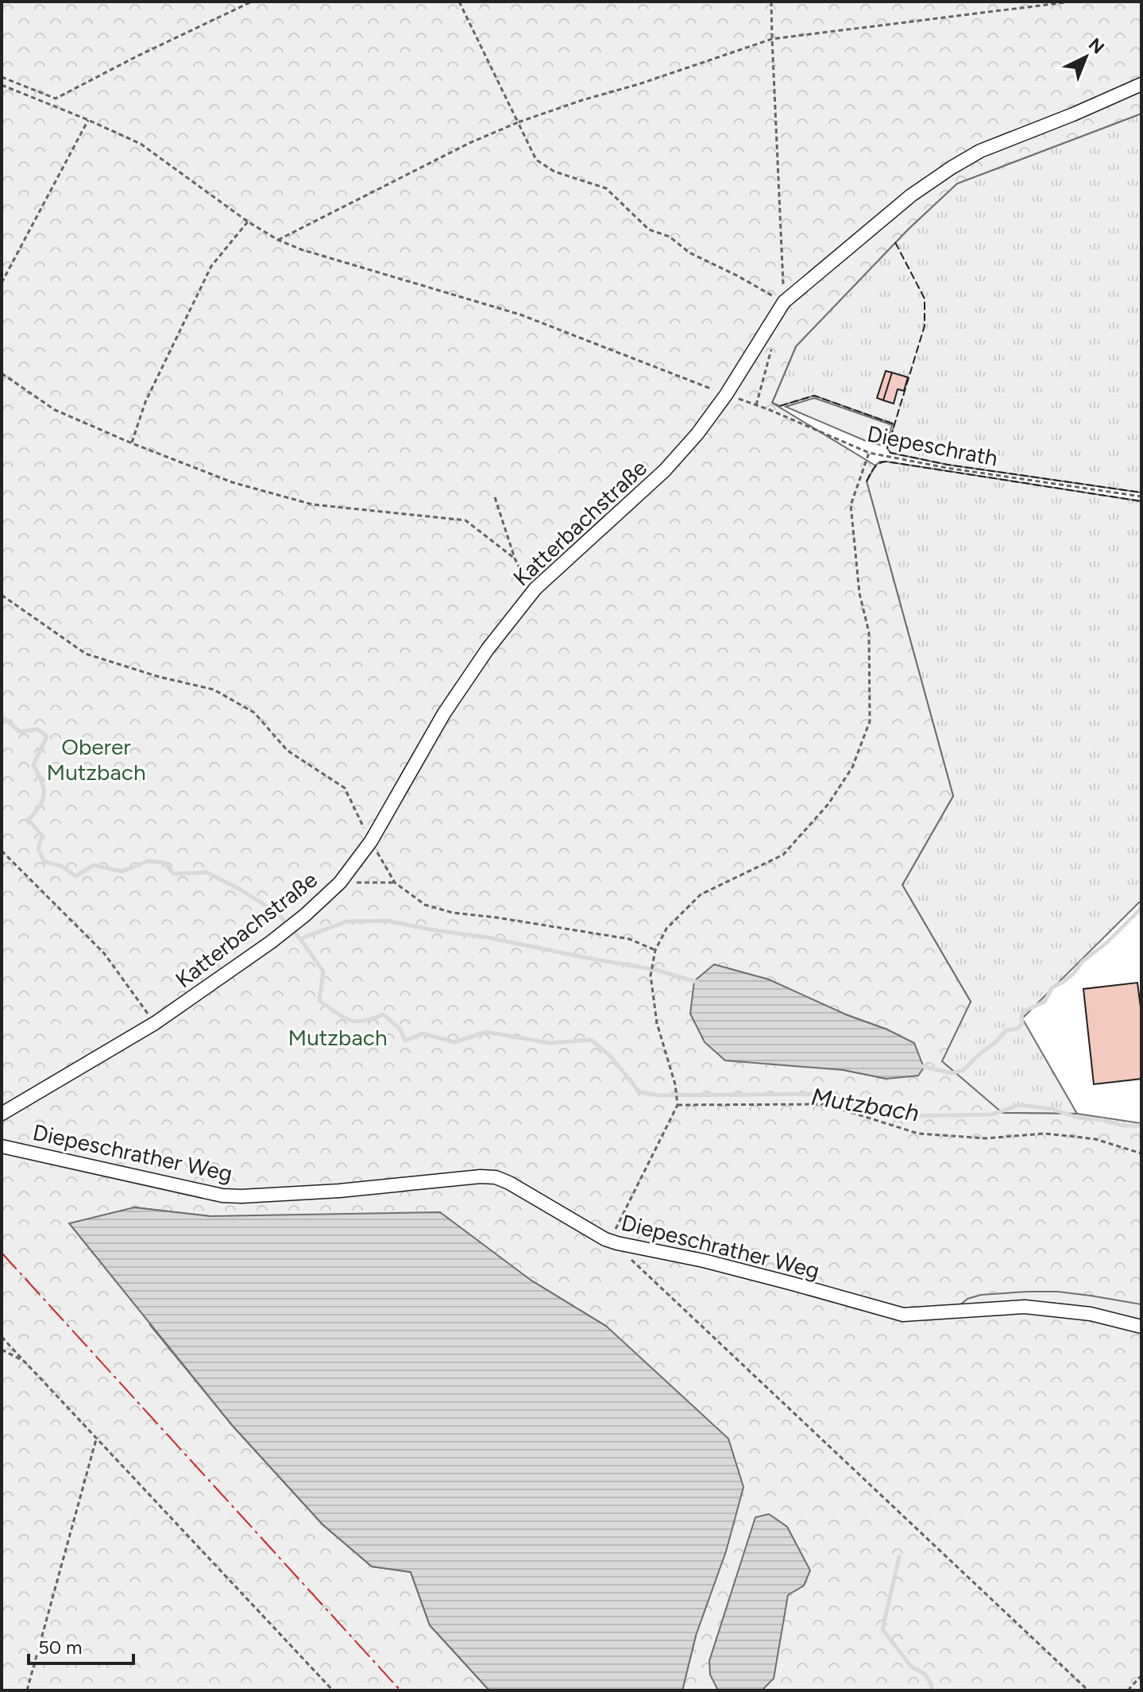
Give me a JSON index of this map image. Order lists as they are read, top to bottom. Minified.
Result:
{"streets":{"street":["Katterbachstraße","Diepeschrather Weg"],"path":["Diepeschrath"]},"crossings":[["Diepeschrath","Katterbachstraße"]],"water":["Mutzbach"],"parks":["Oberer Mutzbach","Mutzbach"],"scale_bar":"50 m","north":"top right"}
